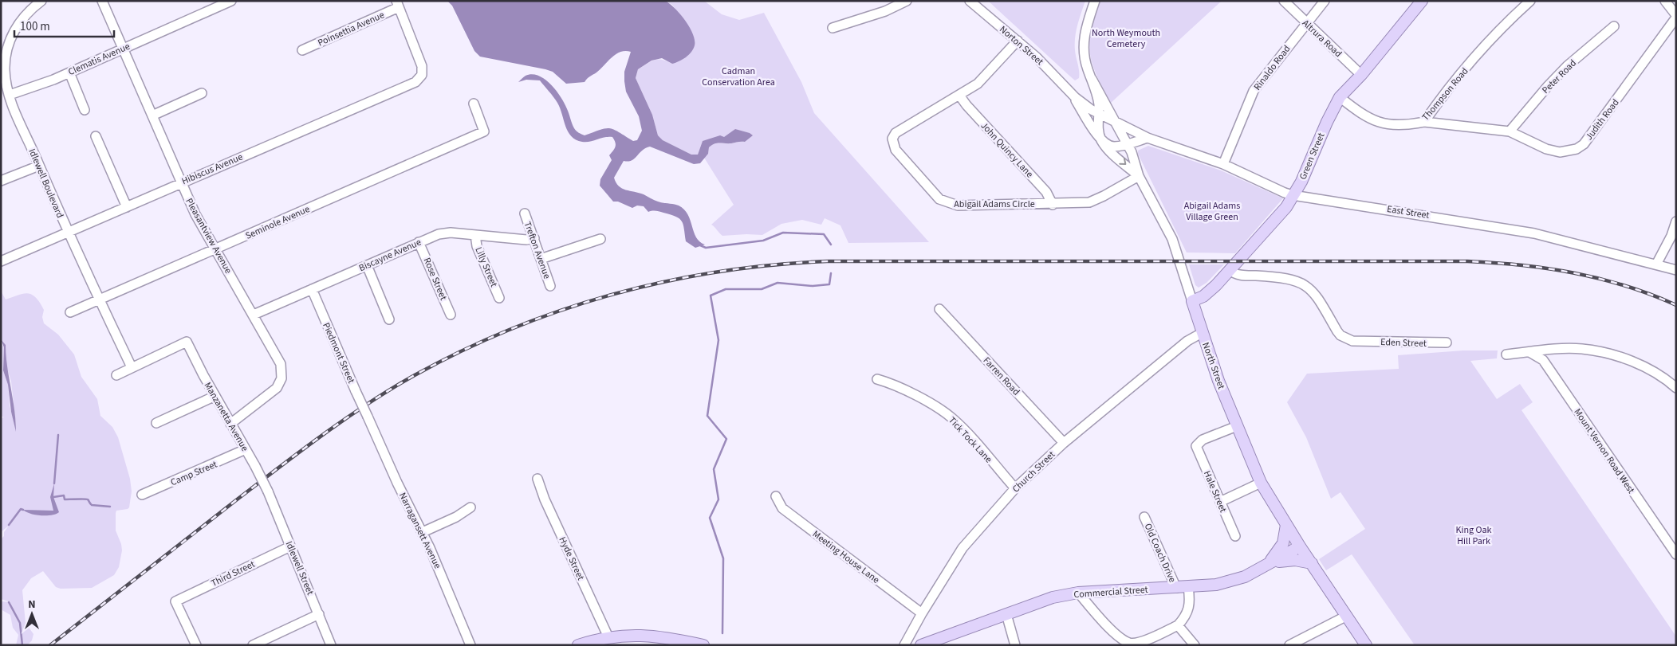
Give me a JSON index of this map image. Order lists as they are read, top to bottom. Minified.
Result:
{"streets":{"main road":["Green Street","North Street","Commercial Street"],"street":["Poinsettia Avenue","Altrura Road","Norton Street","Clematis Avenue","Rinaldo Road","Peter Road","Thompson Road","Judith Road","John Quincy Lane","Hibiscus Avenue","Idlewell Boulevard","Abigail Adams Circle","East Street","Seminole Avenue","Pleasantview Avenue","Trefton Avenue","Biscayne Avenue","Lilly Street","Rose Street","Eden Street","Piedmont Street","Farren Road","Manzanetta Avenue","Tick Tock Lane","Mount Vernon Road West","Church Street","Camp Street","Hale Street","Narragansett Avenue","Old Coach Drive","Meeting House Lane","Hyde Street","Idlewell Street","Third Street"]},"crossings":[["Poinsettia Avenue","Hibiscus Avenue"],["Altrura Road","Rinaldo Road"],["Altrura Road","Green Street"],["Norton Street","Abigail Adams Circle"],["Norton Street","East Street"],["Norton Street","North Street"],["Clematis Avenue","Idlewell Boulevard"],["Clematis Avenue","Pleasantview Avenue"],["Rinaldo Road","East Street"],["Peter Road","Judith Road"],["Thompson Road","Judith Road"],["Thompson Road","Green Street"],["John Quincy Lane","Abigail Adams Circle"],["Green Street","East Street"],["Green Street","Eden Street"],["Green Street","North Street"],["Hibiscus Avenue","Idlewell Boulevard"],["Hibiscus Avenue","Pleasantview Avenue"],["Idlewell Boulevard","Seminole Avenue"],["Idlewell Boulevard","Manzanetta Avenue"],["Abigail Adams Circle","North Street"],["East Street","North Street"],["Seminole Avenue","Pleasantview Avenue"],["Pleasantview Avenue","Biscayne Avenue"],["Pleasantview Avenue","Manzanetta Avenue"],["Trefton Avenue","Biscayne Avenue"],["Biscayne Avenue","Lilly Street"],["Biscayne Avenue","Rose Street"],["Biscayne Avenue","Piedmont Street"],["Piedmont Street","Narragansett Avenue"],["North Street","Church Street"],["North Street","Hale Street"],["North Street","Commercial Street"],["Farren Road","Church Street"],["Manzanetta Avenue","Camp Street"],["Manzanetta Avenue","Idlewell Street"],["Tick Tock Lane","Church Street"],["Church Street","Meeting House Lane"],["Old Coach Drive","Commercial Street"],["Idlewell Street","Third Street"]],"parks":["North Weymouth Cemetery","Cadman Conservation Area","Abigail Adams Village Green","King Oak Hill Park"],"scale_bar":"100 m","north":"top"}
